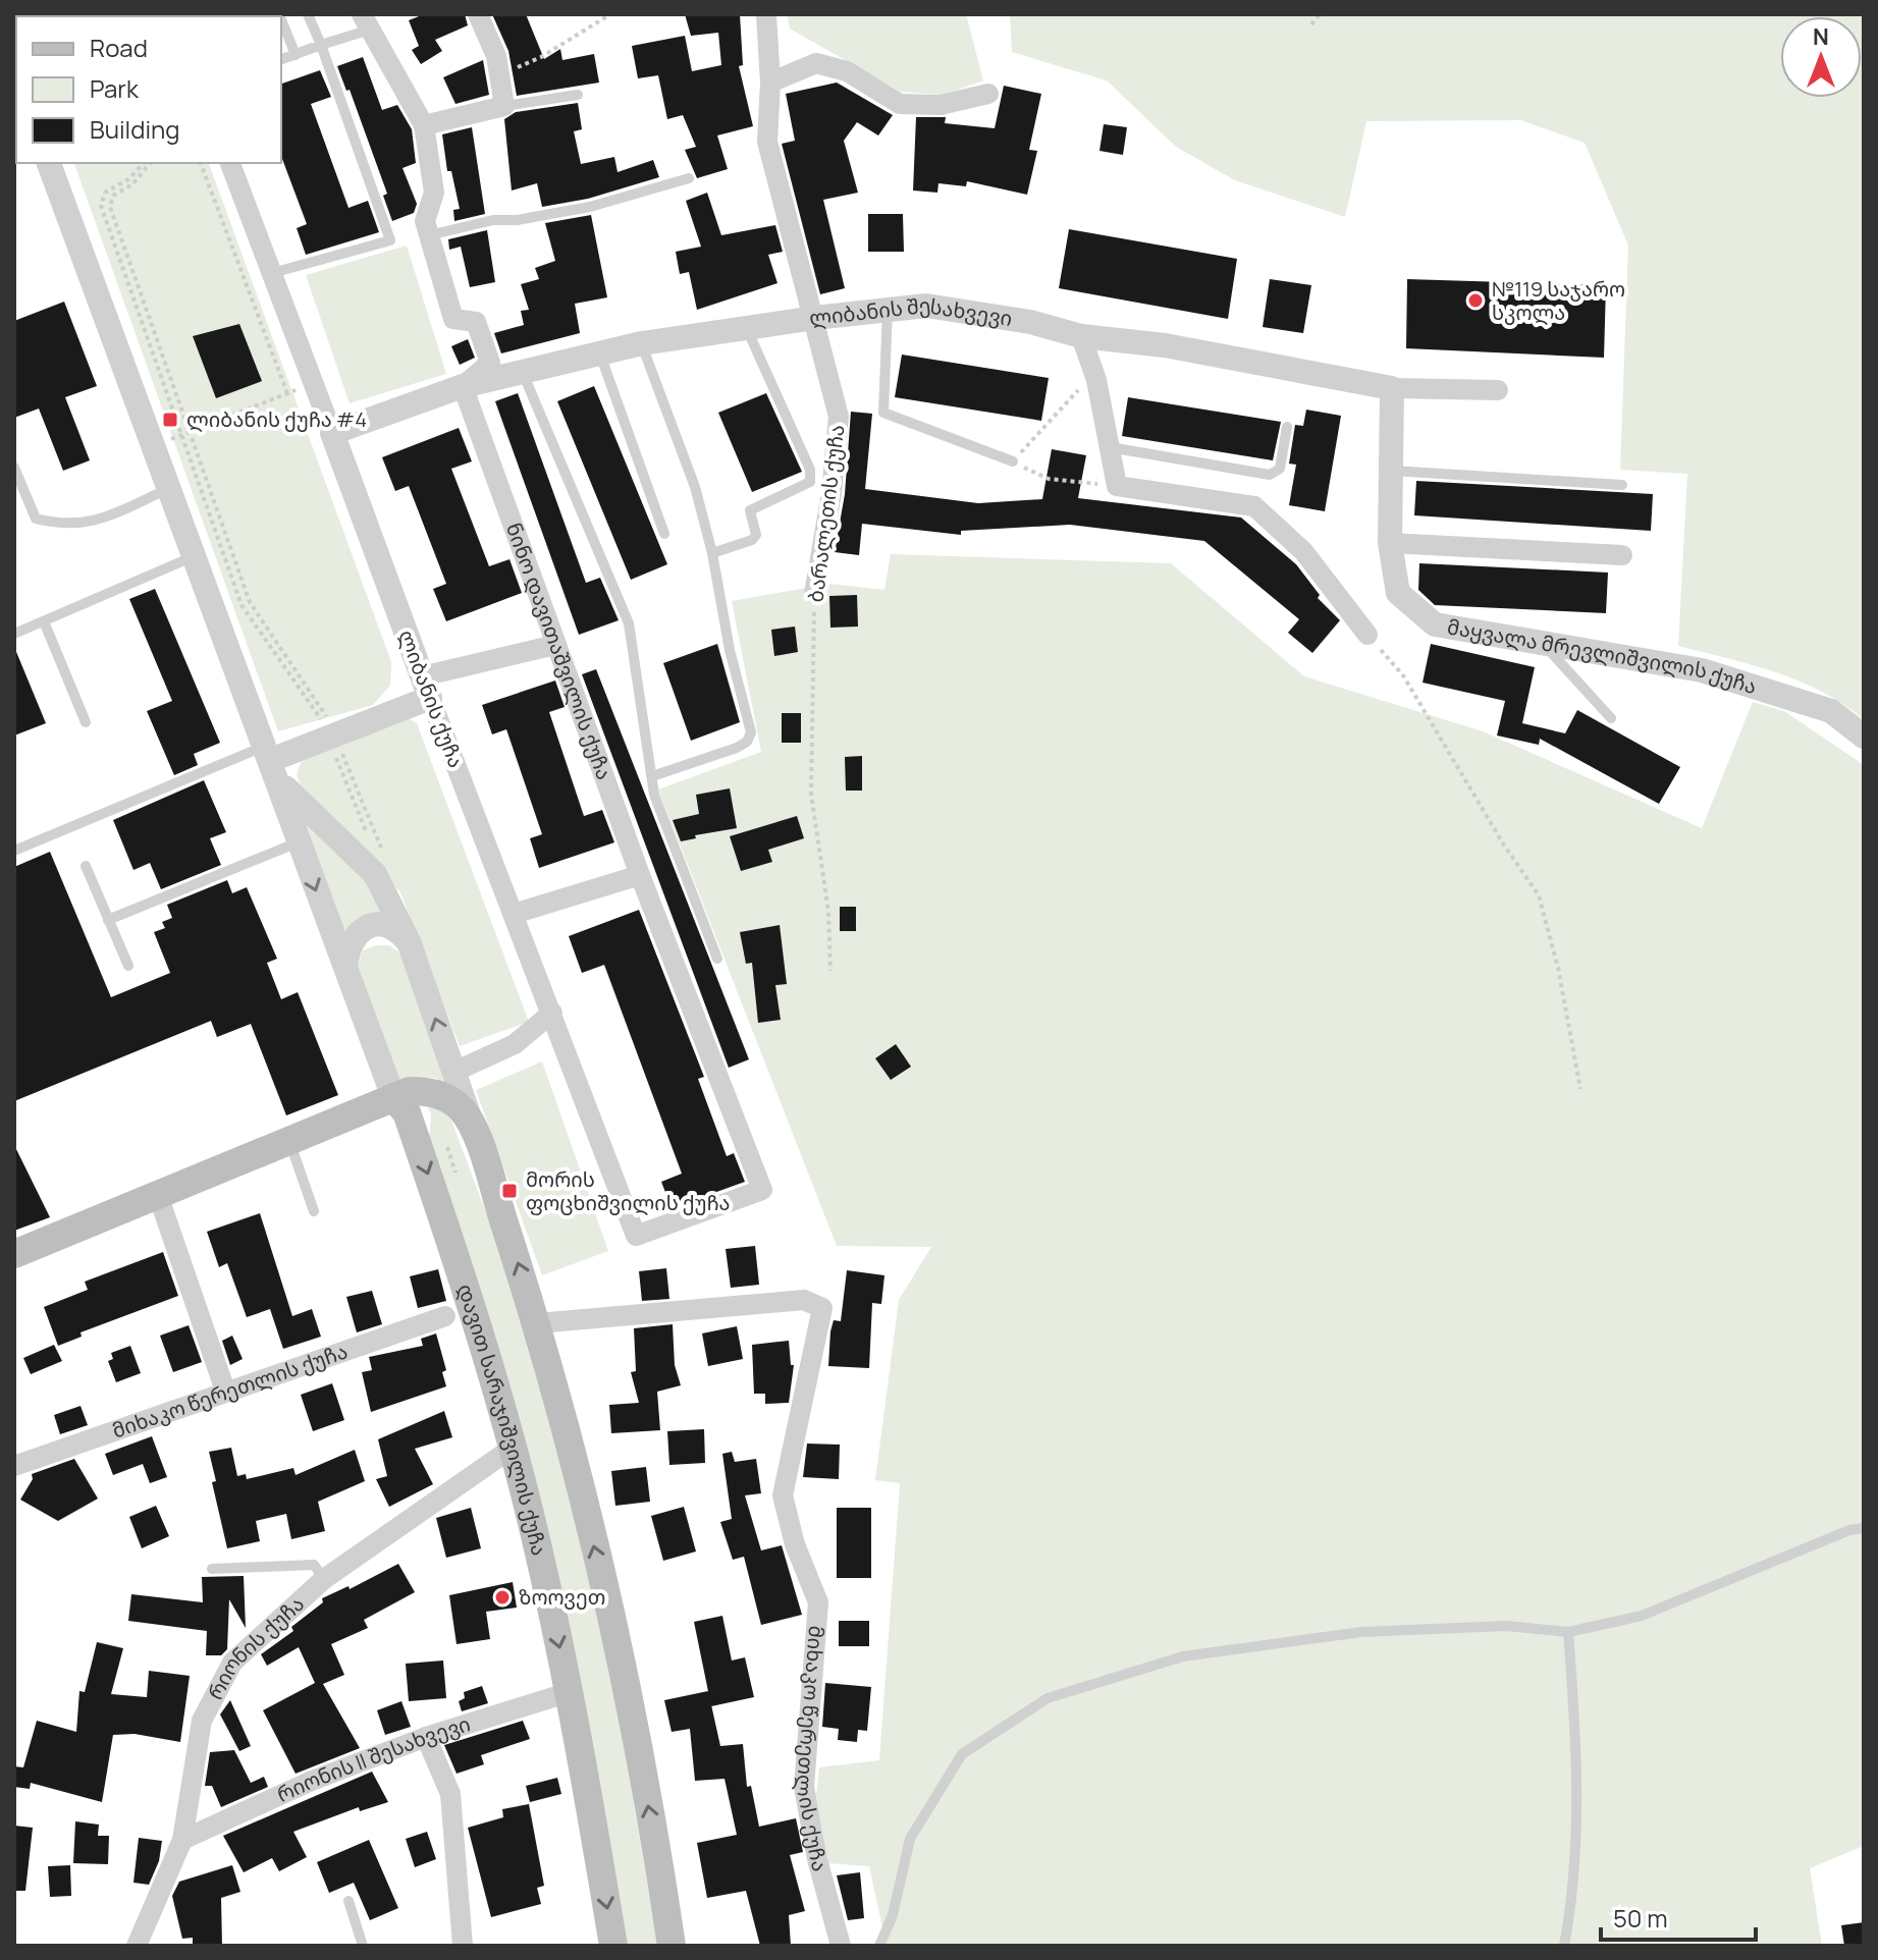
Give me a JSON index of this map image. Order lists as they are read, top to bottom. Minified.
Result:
{"streets":{"main road":["დავით სარაჯიშვილის ქუჩა"],"street":["ლიბანის შესახვევი","ბარალეთის ქუჩა","ნინო დავითაშვილის ქუჩა","მაყვალა მრევლიშვილის ქუჩა","ლიბანის ქუჩა","მიხაკო წერეთლის ქუჩა","რიონის ქუჩა","რიონის II შესახვევი"]},"crossings":[["ლიბანის შესახვევი","ბარალეთის ქუჩა"],["ლიბანის შესახვევი","ნინო დავითაშვილის ქუჩა"],["ლიბანის შესახვევი","მაყვალა მრევლიშვილის ქუჩა"],["ლიბანის შესახვევი","ლიბანის ქუჩა"],["ნინო დავითაშვილის ქუჩა","ლიბანის ქუჩა"],["დავით სარაჯიშვილის ქუჩა","რიონის ქუჩა"],["დავით სარაჯიშვილის ქუჩა","რიონის II შესახვევი"],["რიონის ქუჩა","რიონის II შესახვევი"]],"places":{"other":["№119 საჯარო სკოლა","ზოოვეთ"],"transit":["ლიბანის ქუჩა #4","მორის ფოცხიშვილის ქუჩა"]},"legend":["Road","Park","Building"],"scale_bar":"50 m","north":"top"}
